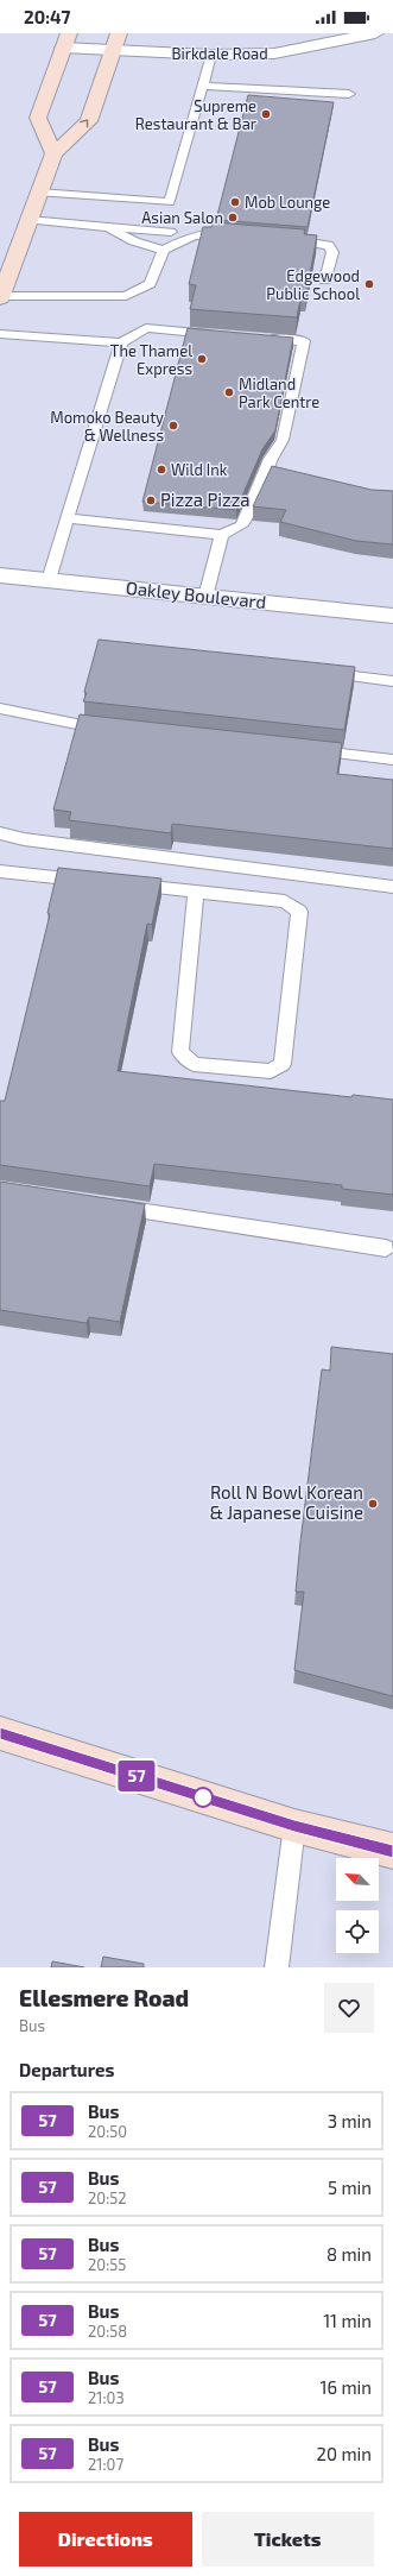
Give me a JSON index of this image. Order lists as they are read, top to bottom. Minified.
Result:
{"streets":{"street":["Birkdale Road","Oakley Boulevard"]},"places":["Supreme Restaurant & Bar","Mob Lounge","Asian Salon","Edgewood Public School","The Thamel Express","Midland Park Centre","Momoko Beauty & Wellness","Wild Ink","Pizza Pizza","Roll N Bowl Korean & Japanese Cuisine"],"lines":["bus line 57"],"north":"top left","page":{"status":"20:47","on_map":"57","heading":[["Ellesmere Road","Bus"],"Departures"],"list":[{"mark":"57","name":"Bus","note":"20:50","value":"3 min"},{"mark":"57","name":"Bus","note":"20:52","value":"5 min"},{"mark":"57","name":"Bus","note":"20:55","value":"8 min"},{"mark":"57","name":"Bus","note":"20:58","value":"11 min"},{"mark":"57","name":"Bus","note":"21:03","value":"16 min"},{"mark":"57","name":"Bus","note":"21:07","value":"20 min"}],"buttons":["Directions","Tickets"]}}
